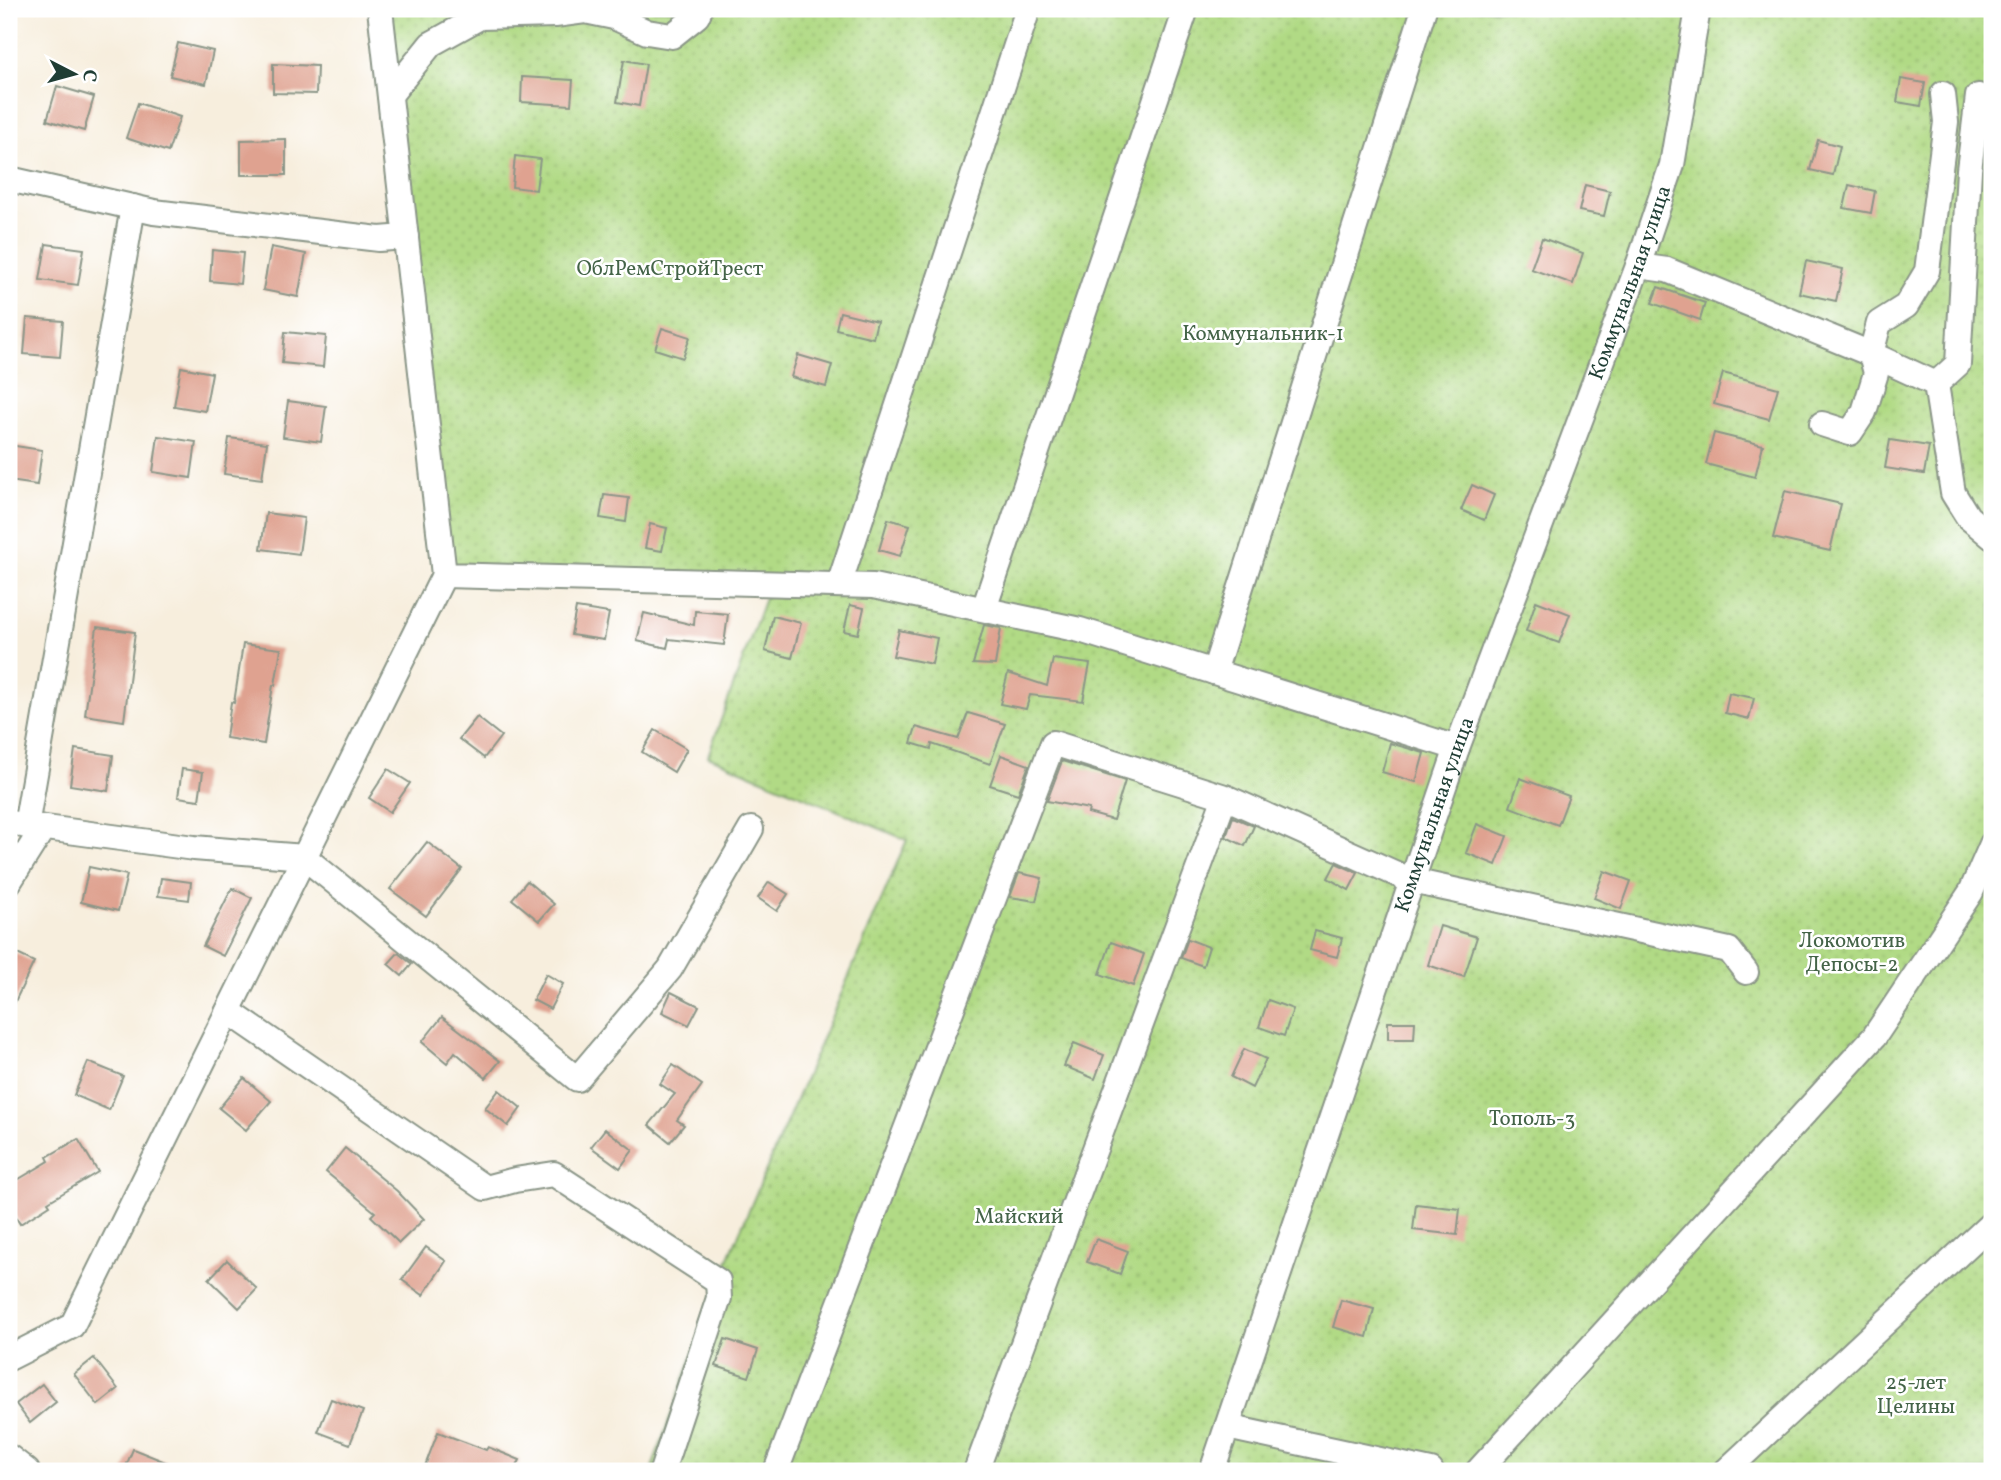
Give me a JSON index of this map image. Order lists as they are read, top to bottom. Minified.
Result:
{"streets":{"lane":["Коммунальная улица"]},"parks":["ОблРемСтройТрест","Коммунальник-1","Локомотив Депосы-2","Тополь-3","Майский","25-лет Целины"],"north":"right"}
